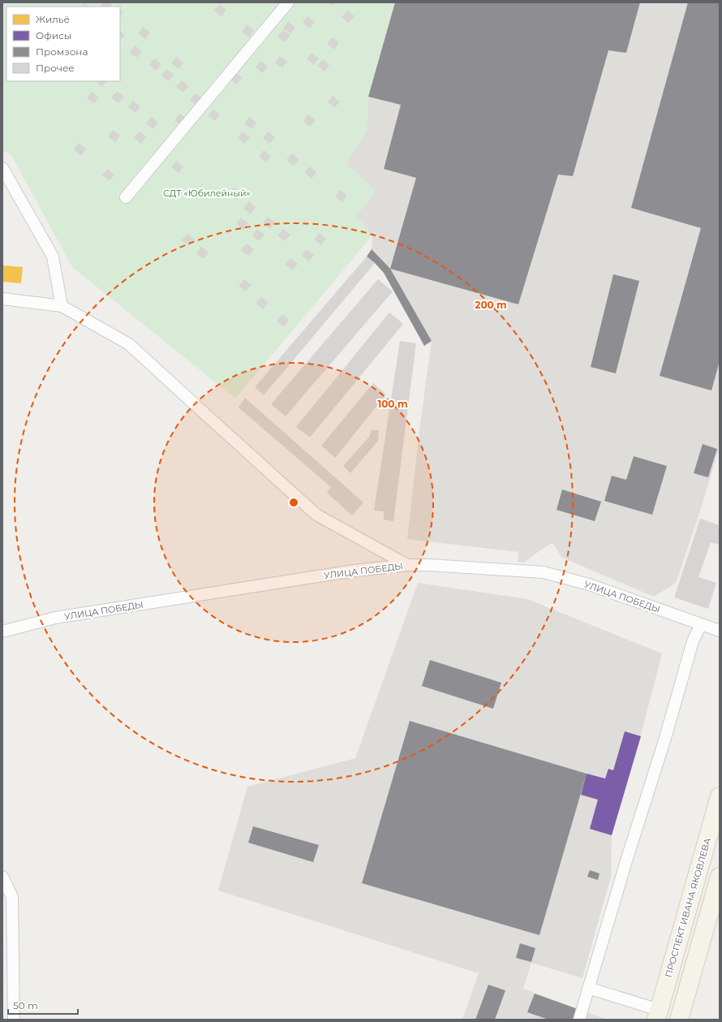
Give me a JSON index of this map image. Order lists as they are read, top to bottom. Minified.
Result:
{"streets":{"main road":["ПРОСПЕКТ ИВАНА ЯКОВЛЕВА"],"street":["УЛИЦА ПОБЕДЫ"]},"parks":["СДТ «Юбилейный»"],"legend":["Жильё","Офисы","Промзона","Прочее"],"scale_bar":"50 m","rings":["200 m","100 m"]}
